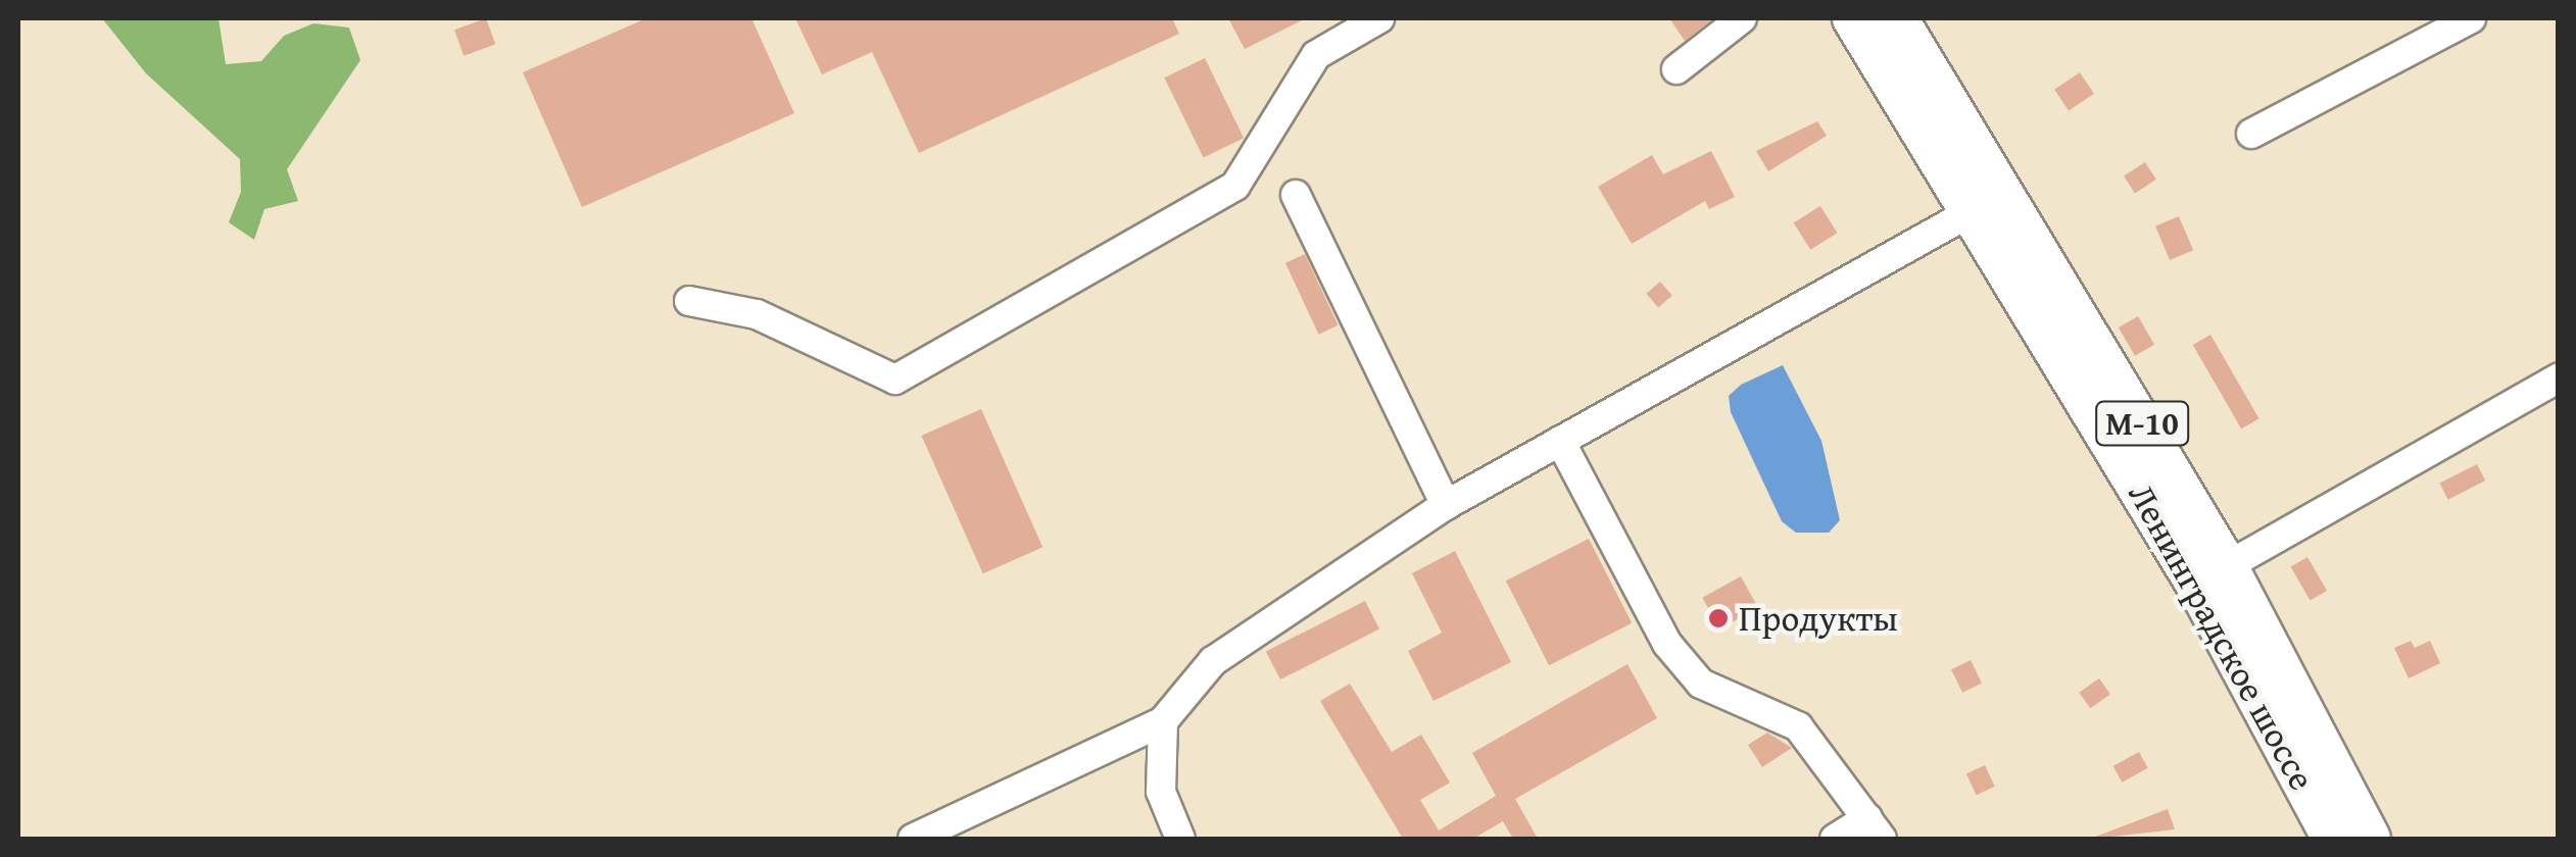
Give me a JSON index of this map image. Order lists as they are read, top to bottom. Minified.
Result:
{"streets":{"highway":["М-10","Ленинградское шоссе"]},"places":["Продукты"]}
